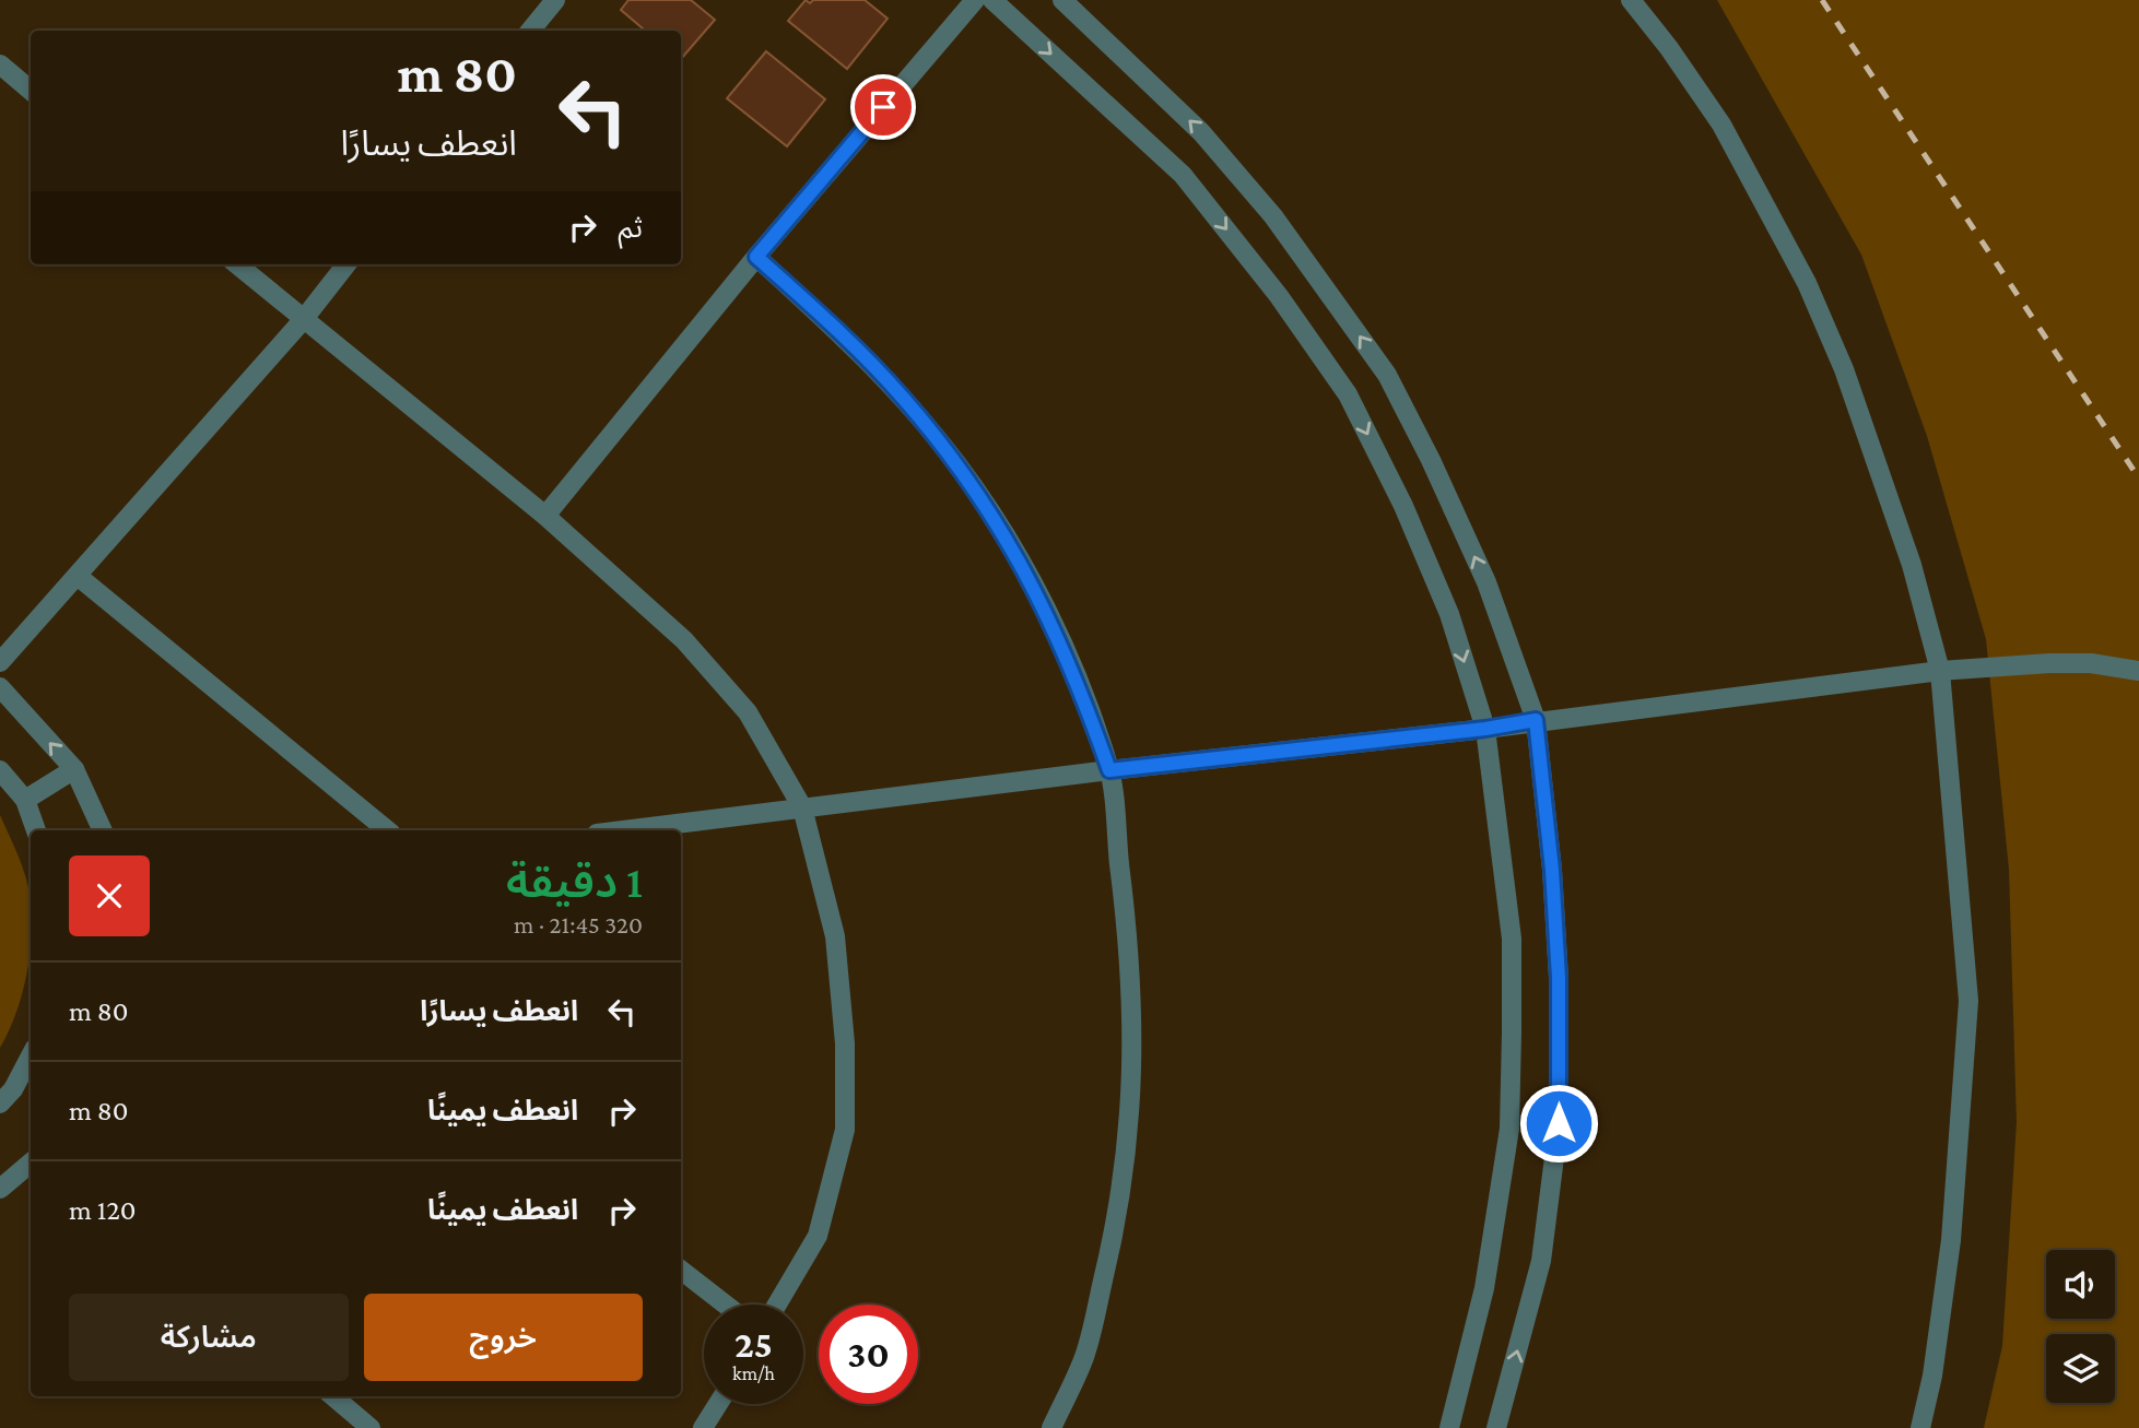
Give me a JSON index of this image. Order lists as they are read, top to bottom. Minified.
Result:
{"page":{"turn":["80 m","انعطف يسارًا"],"then":"ثم","heading":["1 دقيقة","320 m · 21:45"],"list":[{"name":"انعطف يسارًا","value":"80 m"},{"name":"انعطف يمينًا","value":"80 m"},{"name":"انعطف يمينًا","value":"120 m"}],"buttons":["خروج","مشاركة"],"speed":"25 km/h","limit":"30"}}
